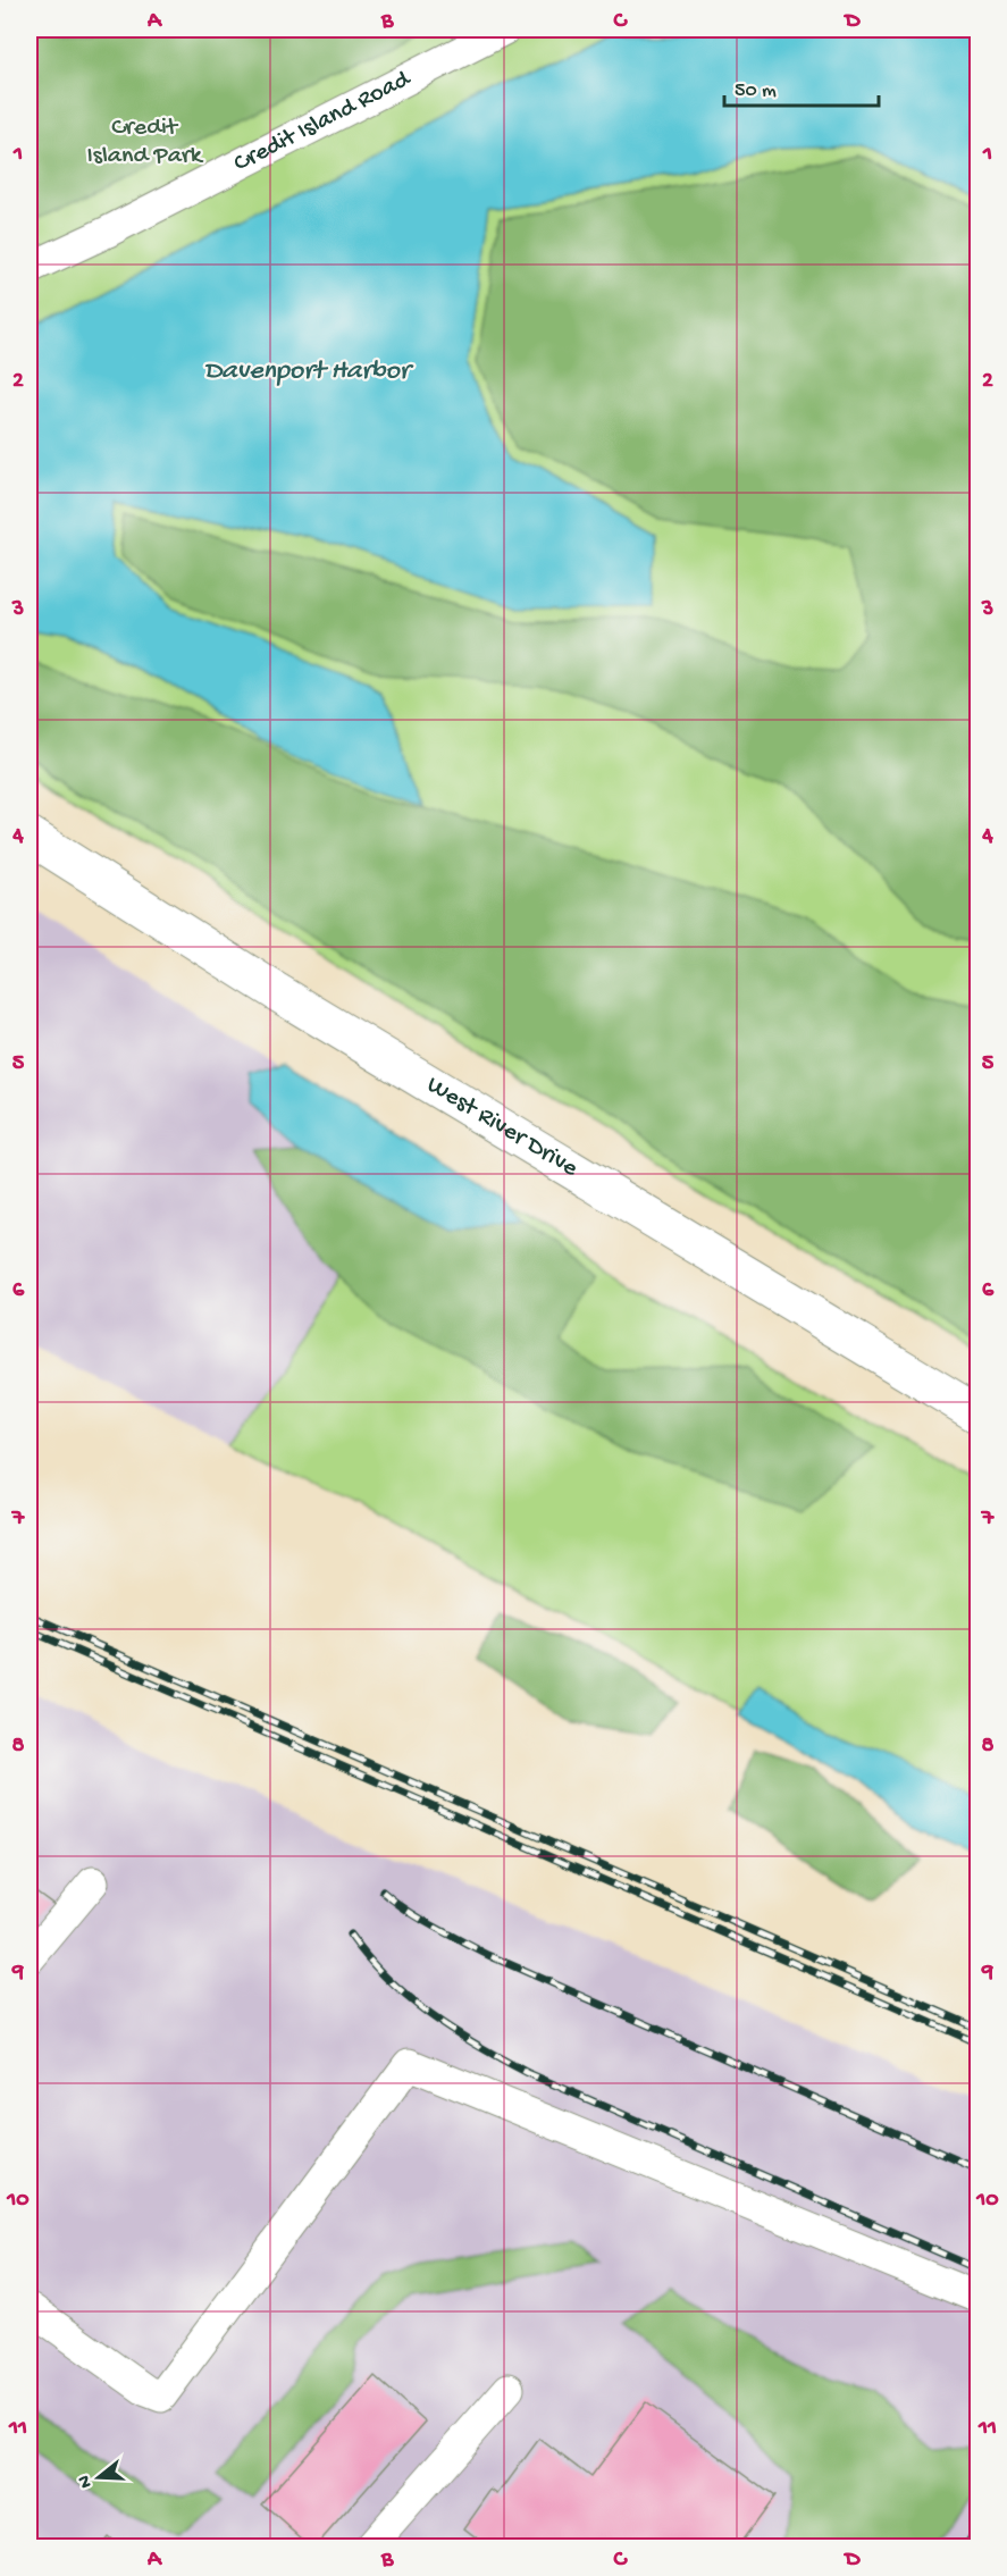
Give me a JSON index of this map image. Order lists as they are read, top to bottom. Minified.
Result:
{"streets":{"main road":["West River Drive"],"street":["Credit Island Road"]},"water":["Davenport Harbor"],"parks":["Credit Island Park"],"scale_bar":"50 m","north":"left","grid":{"columns":["A","B","C","D"],"rows":["1","2","3","4","5","6","7","8","9","10","11"]}}
